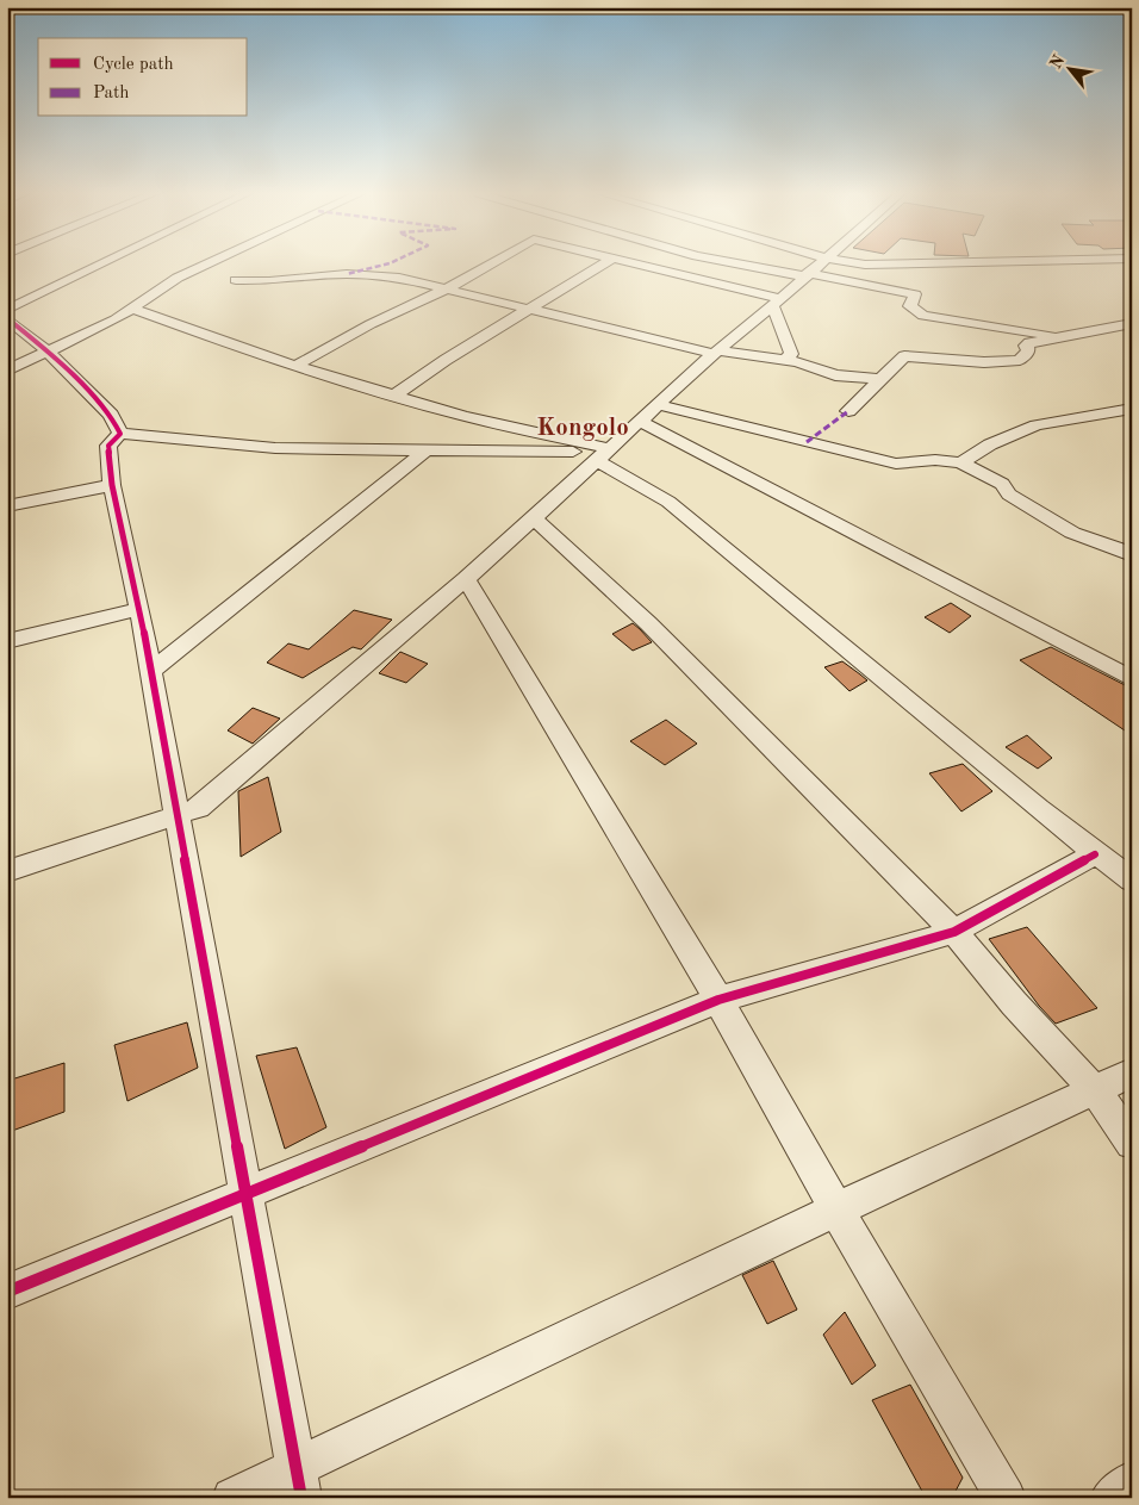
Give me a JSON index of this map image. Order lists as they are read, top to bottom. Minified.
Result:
{"districts":["Kongolo"],"legend":["Cycle path","Path"],"north":"top left"}
